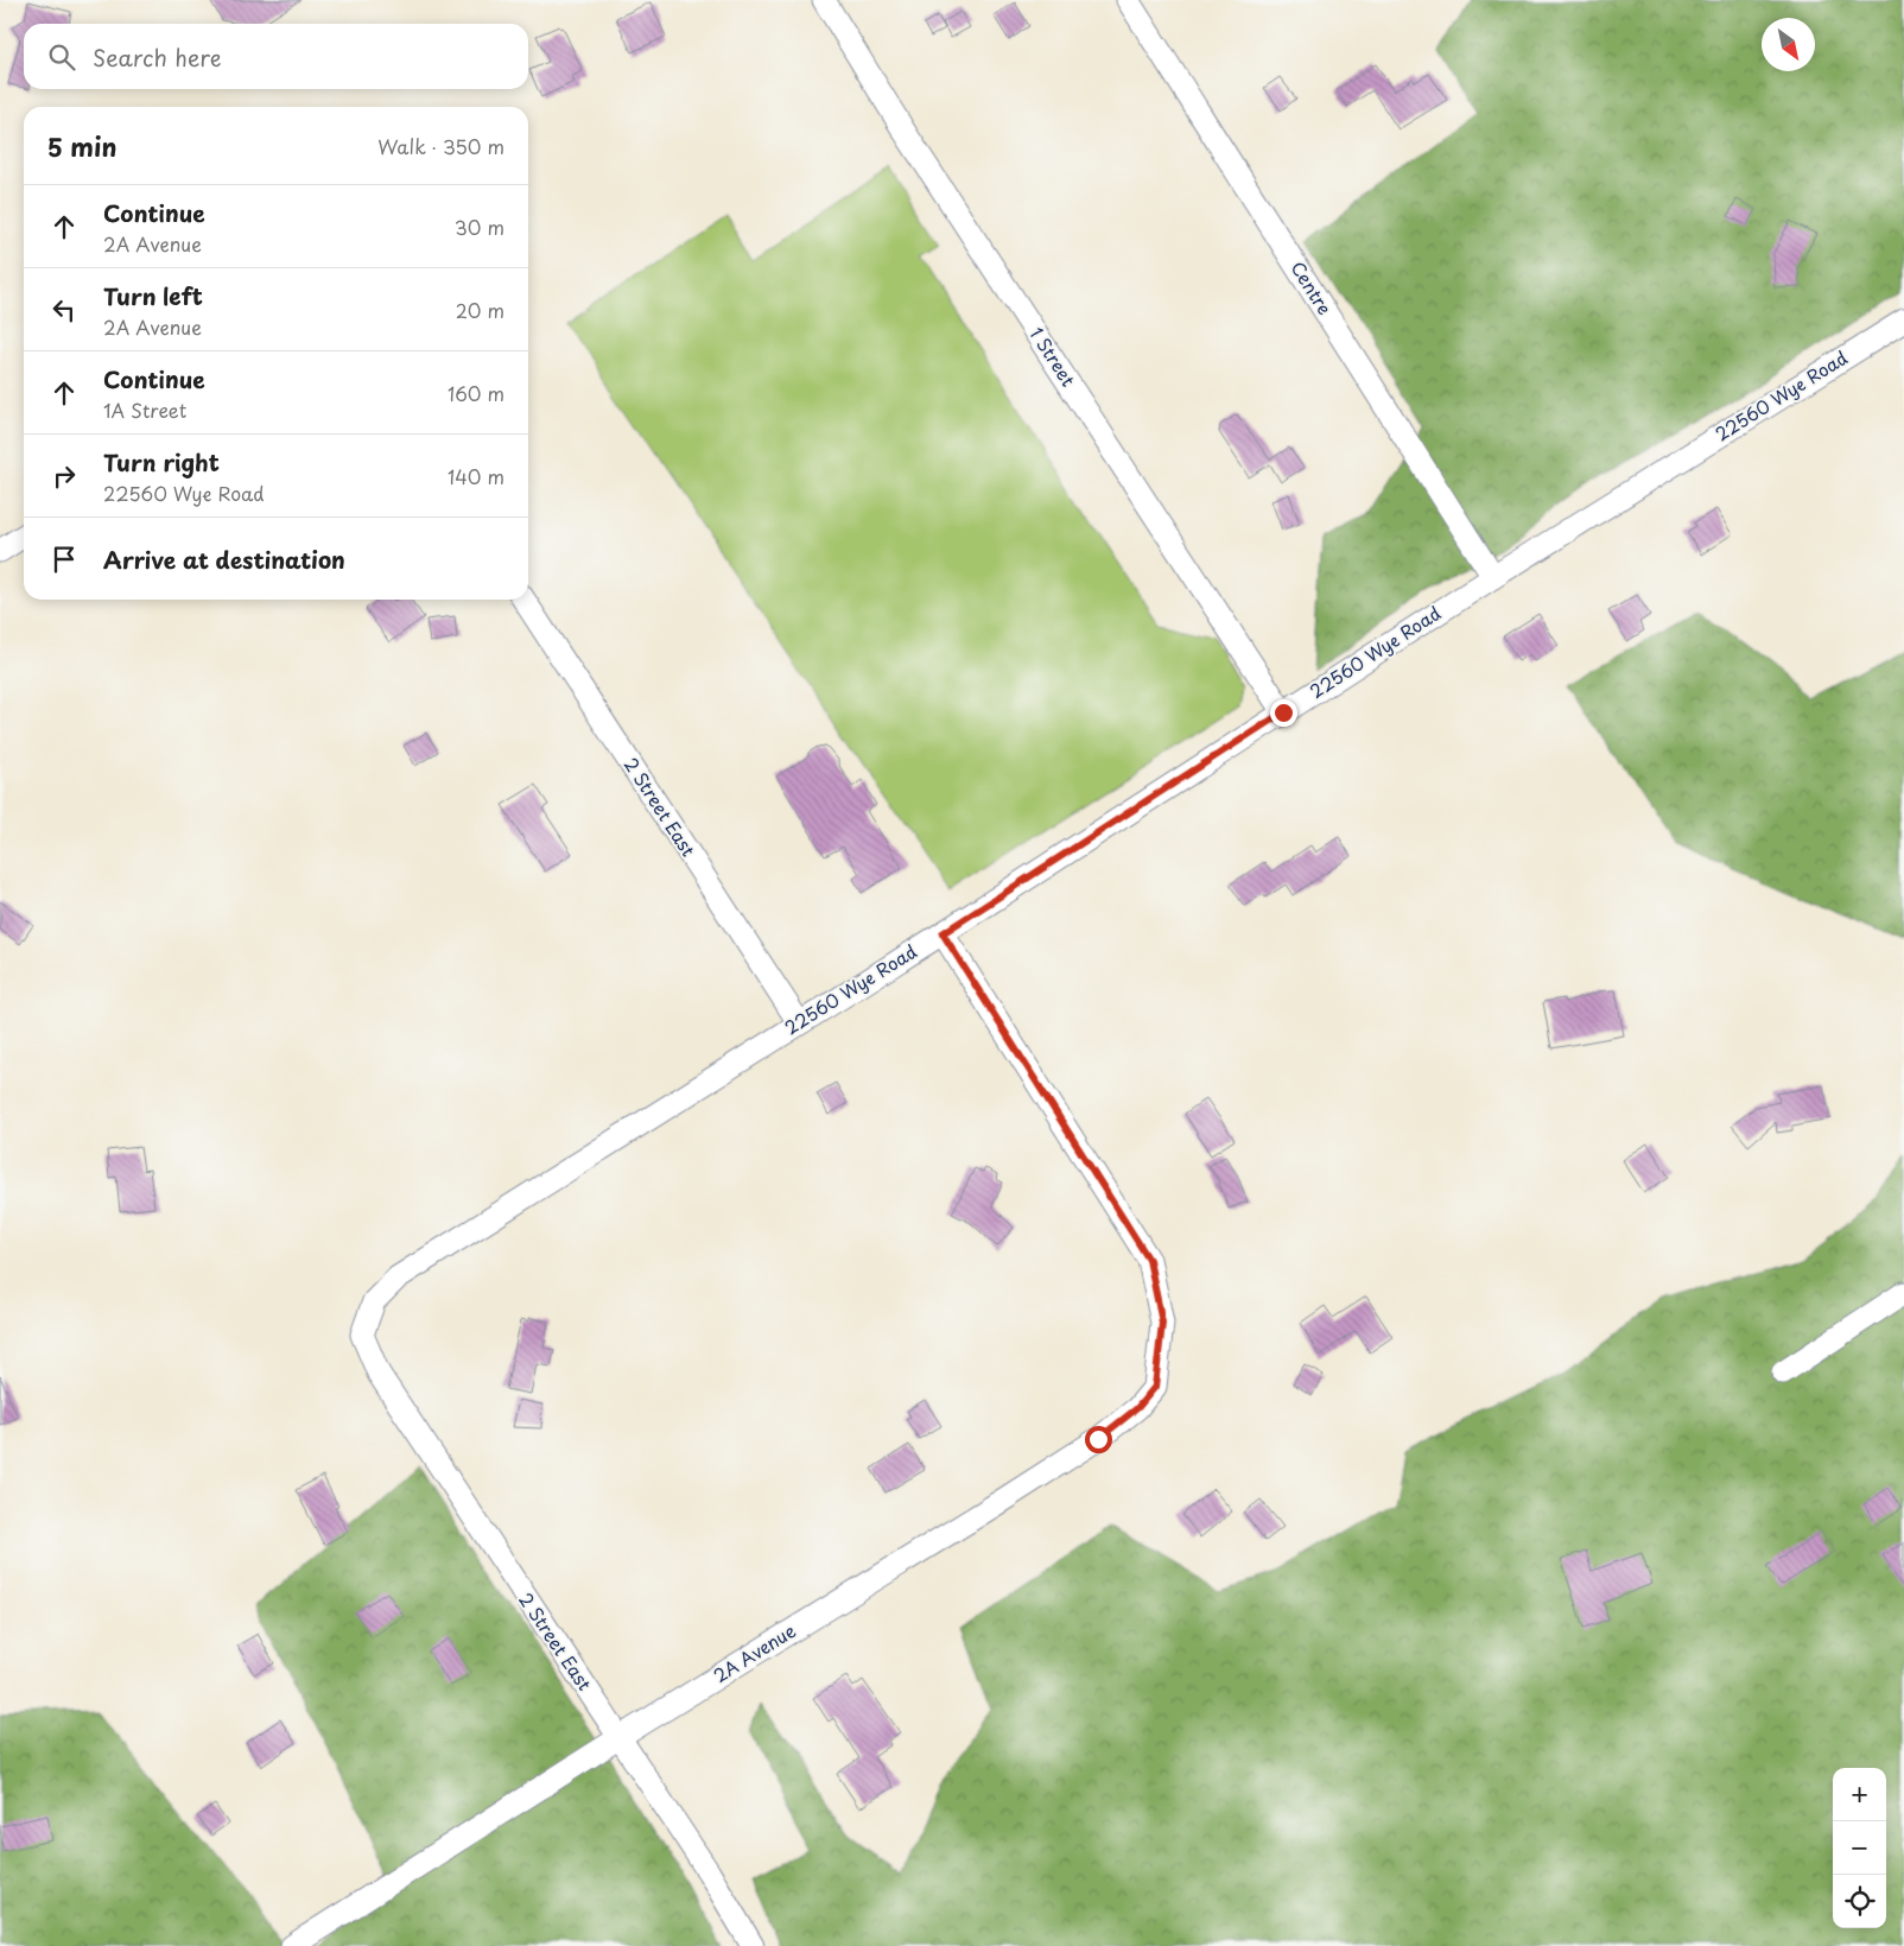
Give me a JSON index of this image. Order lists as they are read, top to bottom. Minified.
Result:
{"streets":{"street":["Centre","1 Street","22560 Wye Road","2 Street East","2A Avenue"]},"crossings":[["Centre","22560 Wye Road"],["1 Street","22560 Wye Road"],["22560 Wye Road","2 Street East"],["22560 Wye Road","2A Avenue"],["2 Street East","2A Avenue"]],"north":"bottom right","page":{"search":"Search here","heading":["5 min","Walk · 350 m"],"list":[["Continue","2A Avenue","30 m"],["Turn left","2A Avenue","20 m"],["Continue","1A Street","160 m"],["Turn right","22560 Wye Road","140 m"],"Arrive at destination"],"map_buttons":["+","−"]}}
